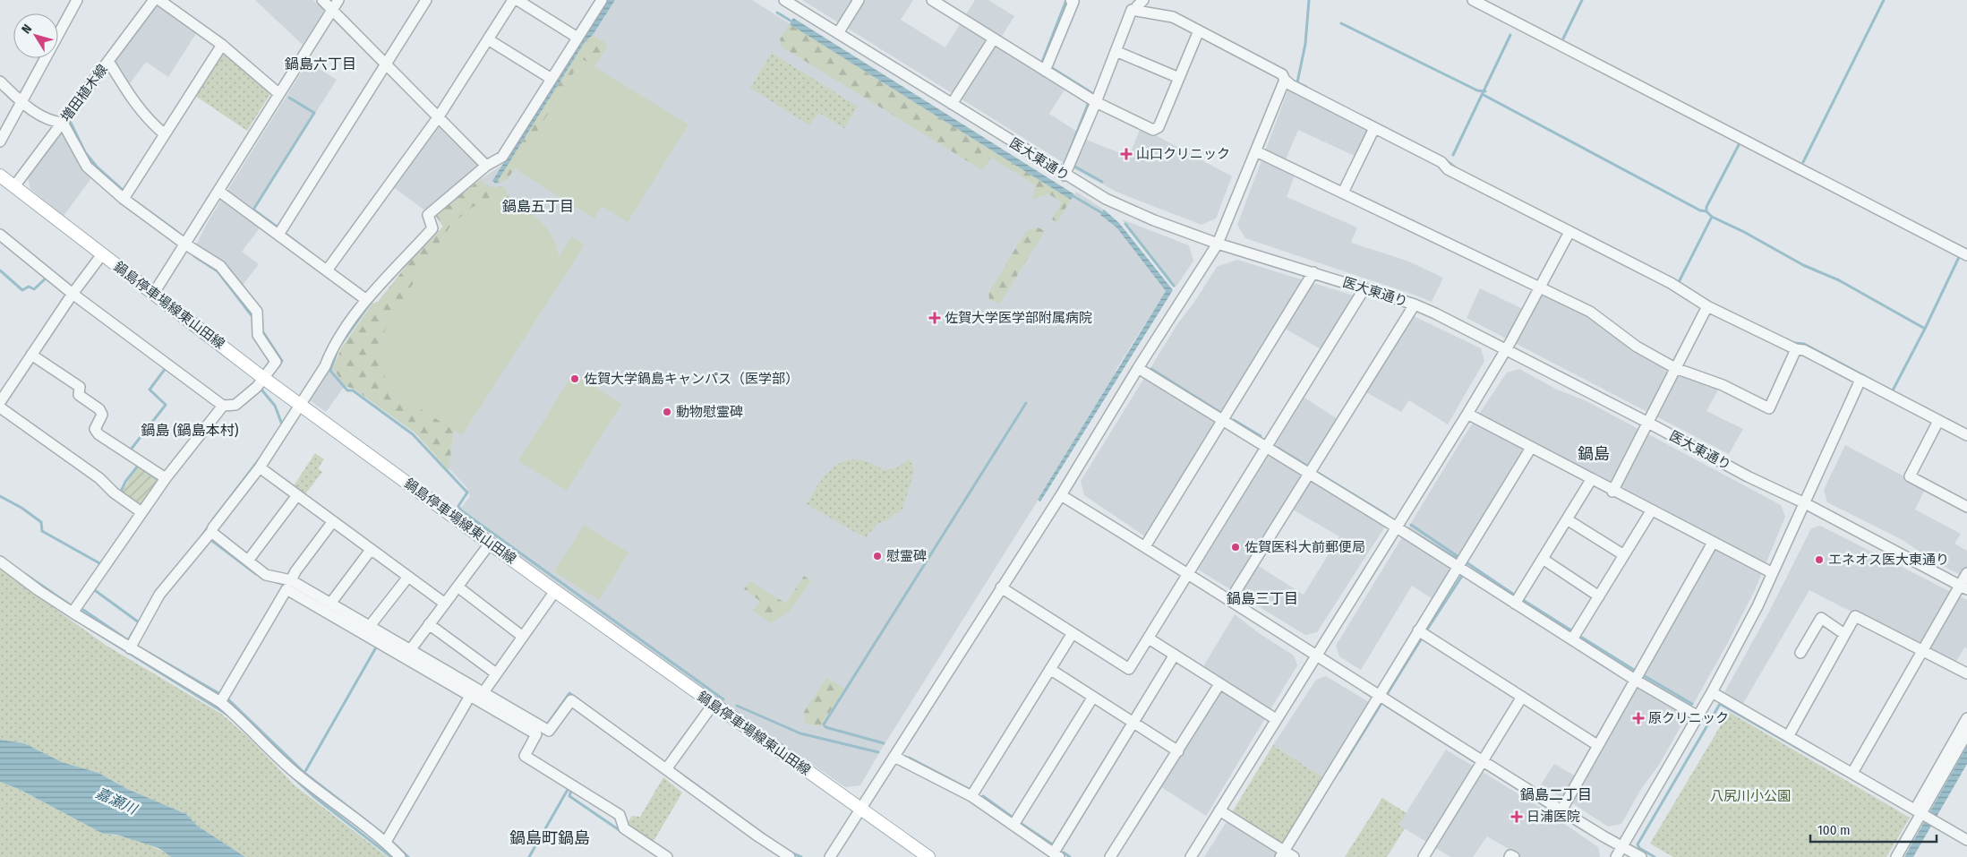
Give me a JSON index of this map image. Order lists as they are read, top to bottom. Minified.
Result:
{"streets":{"main road":["鍋島停車場線東山田線"],"street":["増田植木線","医大東通り"]},"crossings":[["増田植木線","鍋島停車場線東山田線"]],"districts":["鍋島六丁目","鍋島五丁目","鍋島 (鍋島本村)","鍋島","鍋島三丁目","鍋島二丁目","鍋島町鍋島"],"water":["嘉瀬川"],"parks":["八尻川小公園"],"places":{"health":["山口クリニック","佐賀大学医学部附属病院","原クリニック","日浦医院"],"other":["佐賀大学鍋島キャンパス（医学部）","動物慰霊碑","佐賀医科大前郵便局","慰霊碑","エネオス医大東通り"]},"scale_bar":"100 m","north":"top left"}
